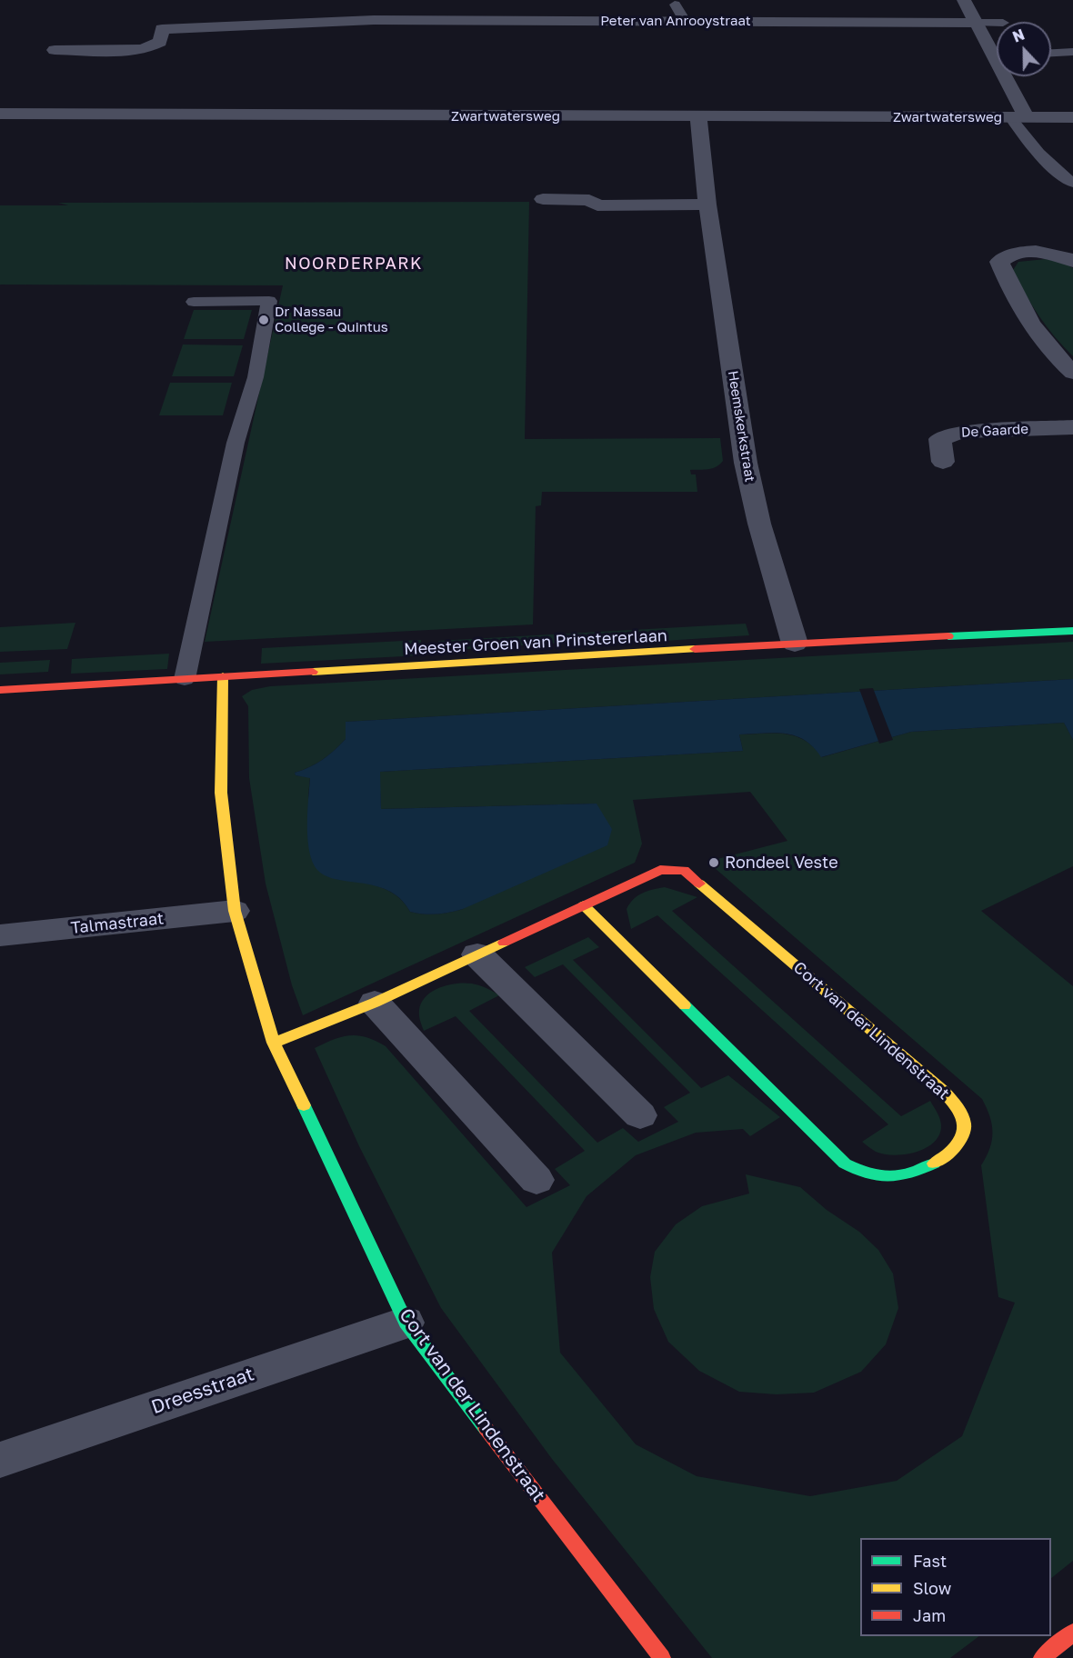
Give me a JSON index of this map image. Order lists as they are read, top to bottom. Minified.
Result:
{"streets":{"street":["Peter van Anrooystraat","Zwartwatersweg","Heemskerkstraat","De Gaarde","Meester Groen van Prinstererlaan","Talmastraat","Cort van der Lindenstraat","Dreesstraat"]},"crossings":[["Zwartwatersweg","Heemskerkstraat"],["Heemskerkstraat","Meester Groen van Prinstererlaan"],["Meester Groen van Prinstererlaan","Cort van der Lindenstraat"],["Talmastraat","Cort van der Lindenstraat"],["Cort van der Lindenstraat","Dreesstraat"]],"districts":["NOORDERPARK"],"places":["Dr Nassau College - Quintus","Rondeel Veste"],"legend":["Fast","Slow","Jam"],"north":"top"}
